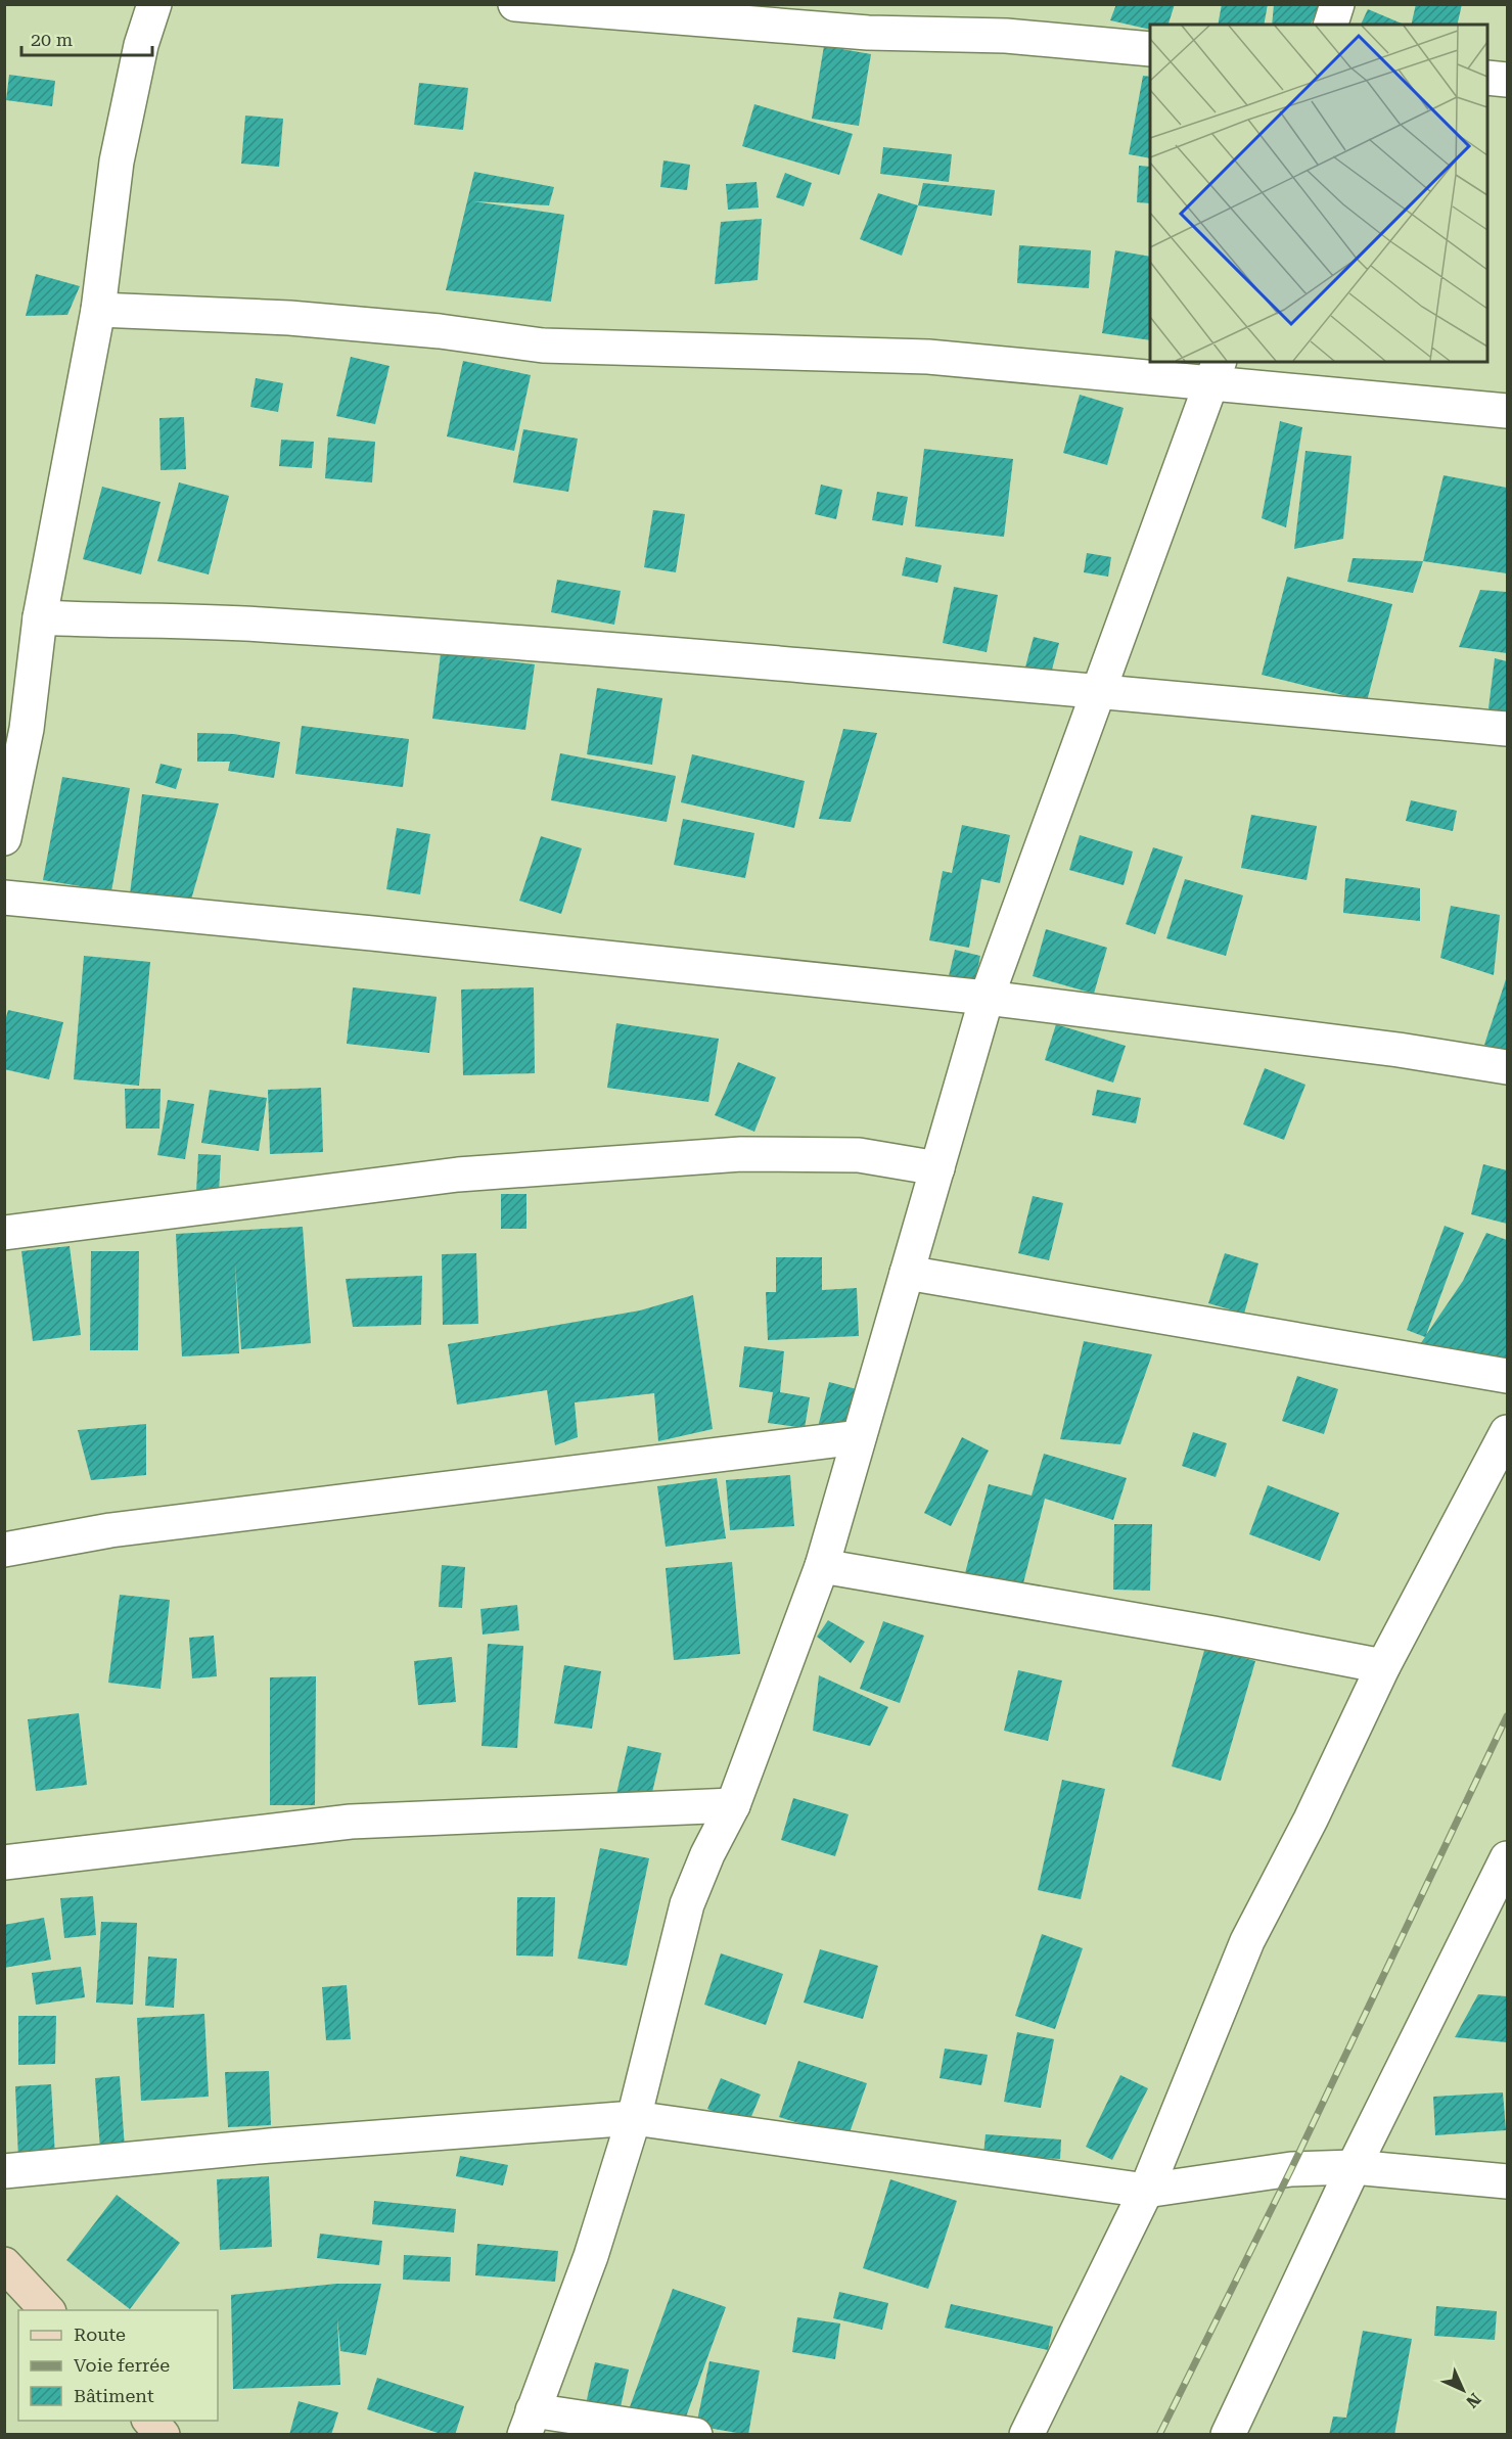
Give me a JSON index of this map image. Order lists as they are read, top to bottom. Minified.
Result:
{"legend":["Route","Voie ferrée","Bâtiment"],"scale_bar":"20 m","north":"bottom right"}
